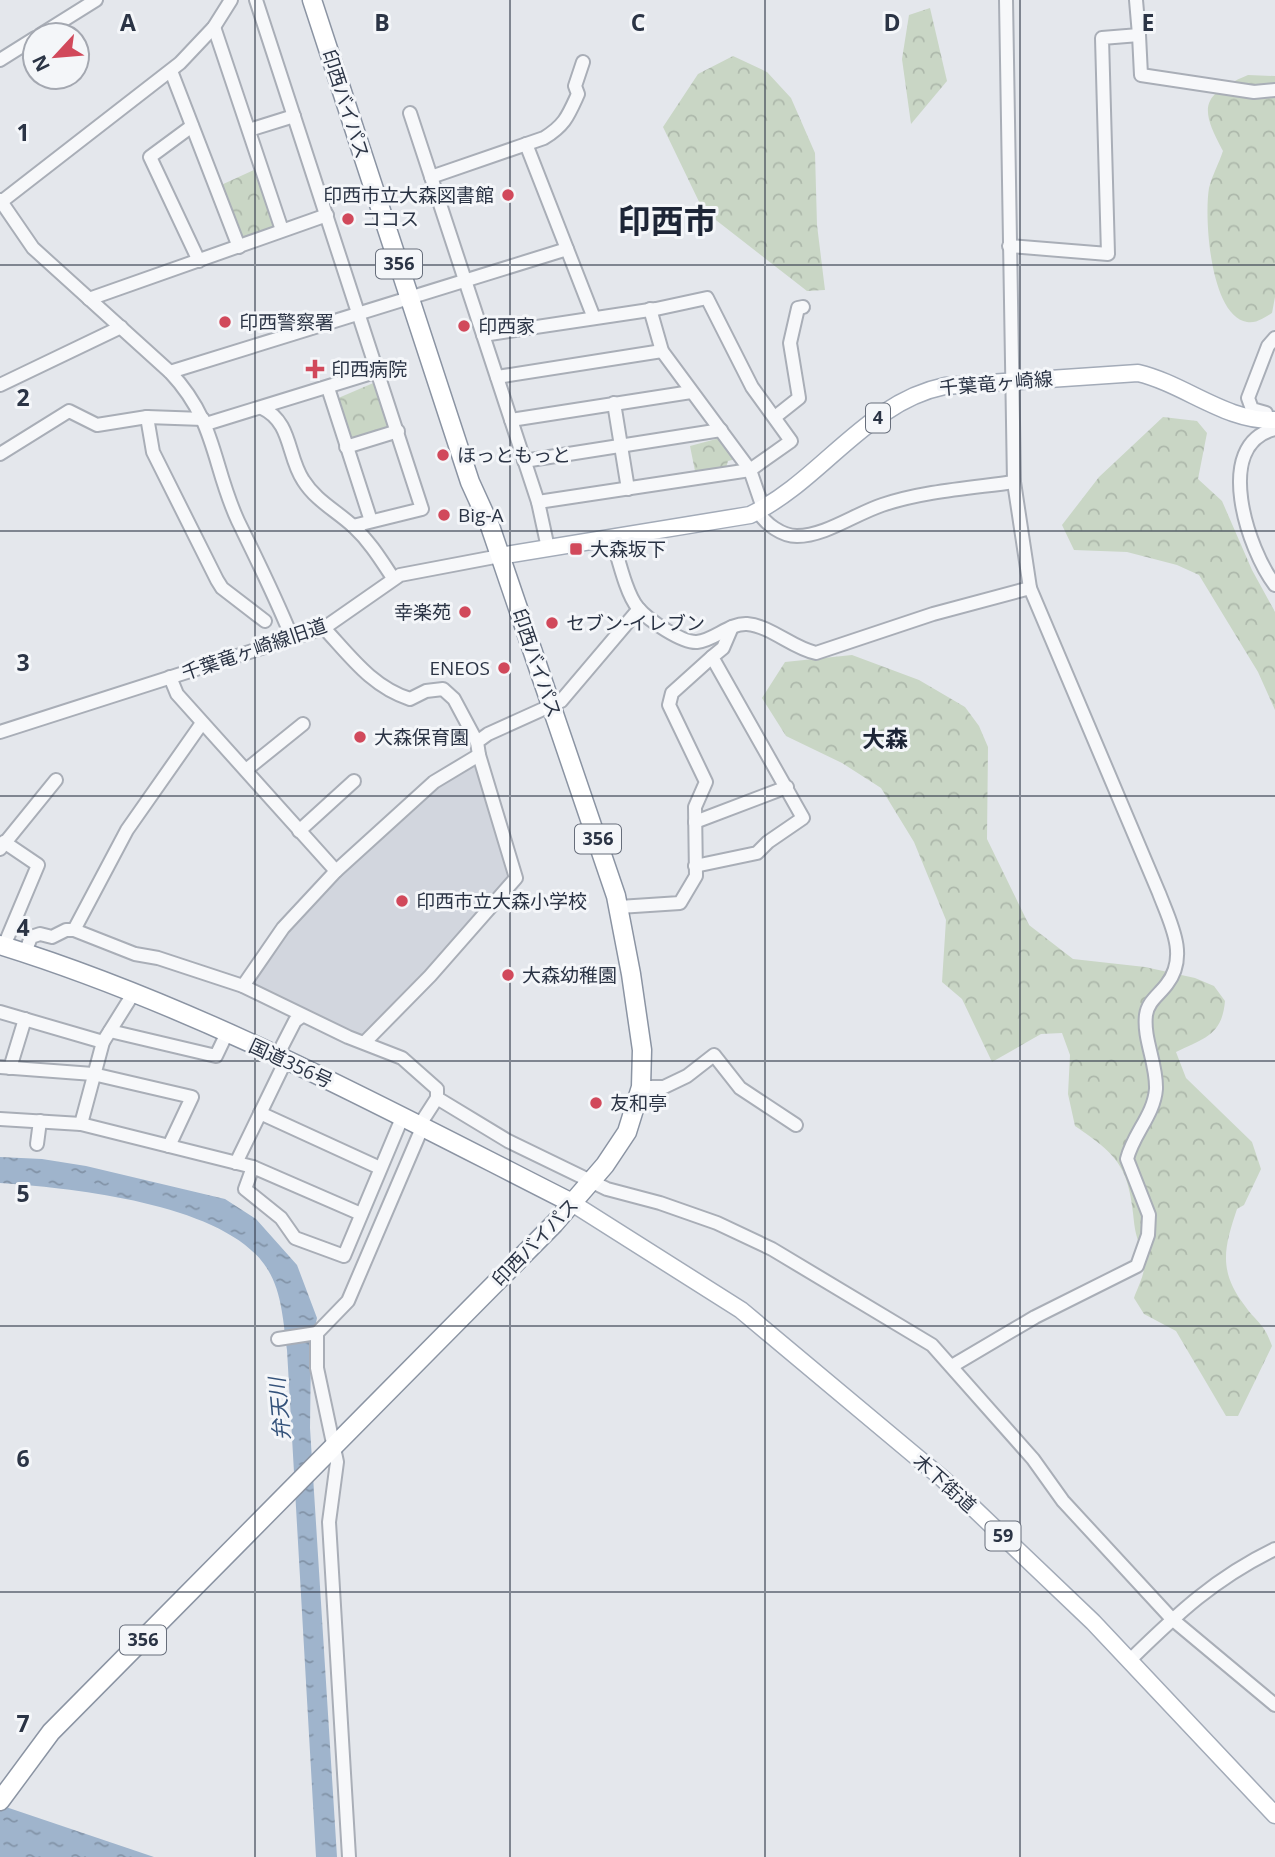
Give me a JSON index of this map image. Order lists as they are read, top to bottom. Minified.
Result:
{"streets":{"highway":["印西バイパス","356","国道356号"],"main road":["千葉竜ヶ崎線","4","木下街道","59"],"street":["千葉竜ヶ崎線旧道"]},"crossings":[["印西バイパス","千葉竜ヶ崎線"],["印西バイパス","千葉竜ヶ崎線旧道"],["印西バイパス","国道356号"],["印西バイパス","木下街道"],["千葉竜ヶ崎線","千葉竜ヶ崎線旧道"],["国道356号","木下街道"]],"districts":["印西市","大森"],"water":["弁天川"],"places":{"other":["印西市立大森図書館","ココス","印西警察署","印西家","ほっともっと","Big-A","幸楽苑","セブン-イレブン","ENEOS","大森保育園","印西市立大森小学校","大森幼稚園","友和亭"],"health":["印西病院"],"transit":["大森坂下"]},"north":"bottom left","grid":{"columns":["A","B","C","D","E"],"rows":["1","2","3","4","5","6","7"]}}
